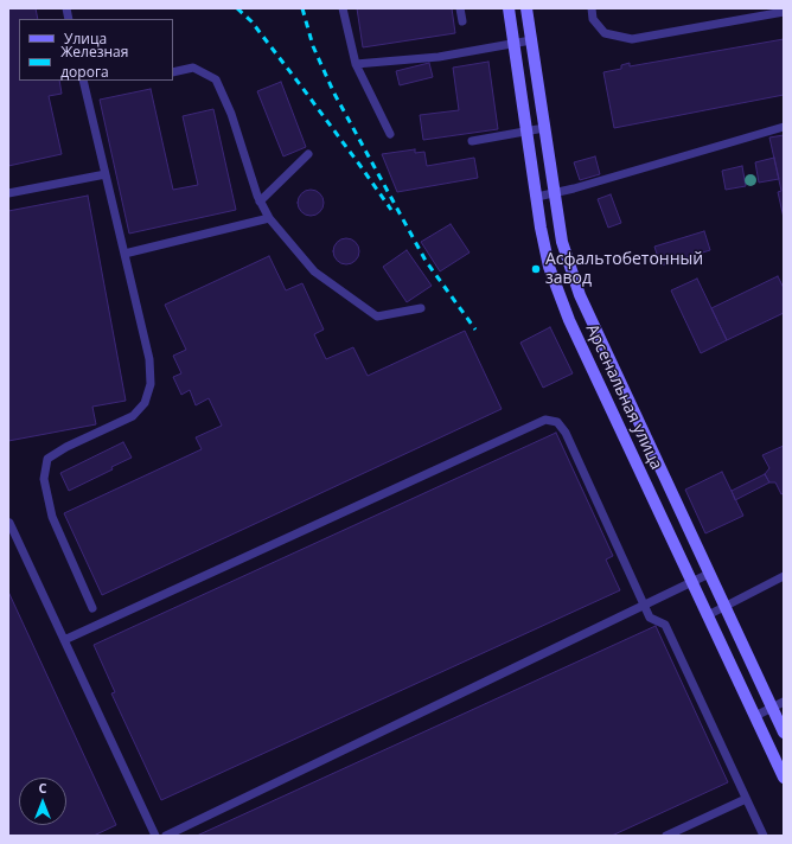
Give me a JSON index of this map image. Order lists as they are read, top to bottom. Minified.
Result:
{"streets":{"street":["Арсенальная улица"]},"places":["Асфальтобетонный завод"],"legend":["Улица","Железная дорога"],"north":"top"}
